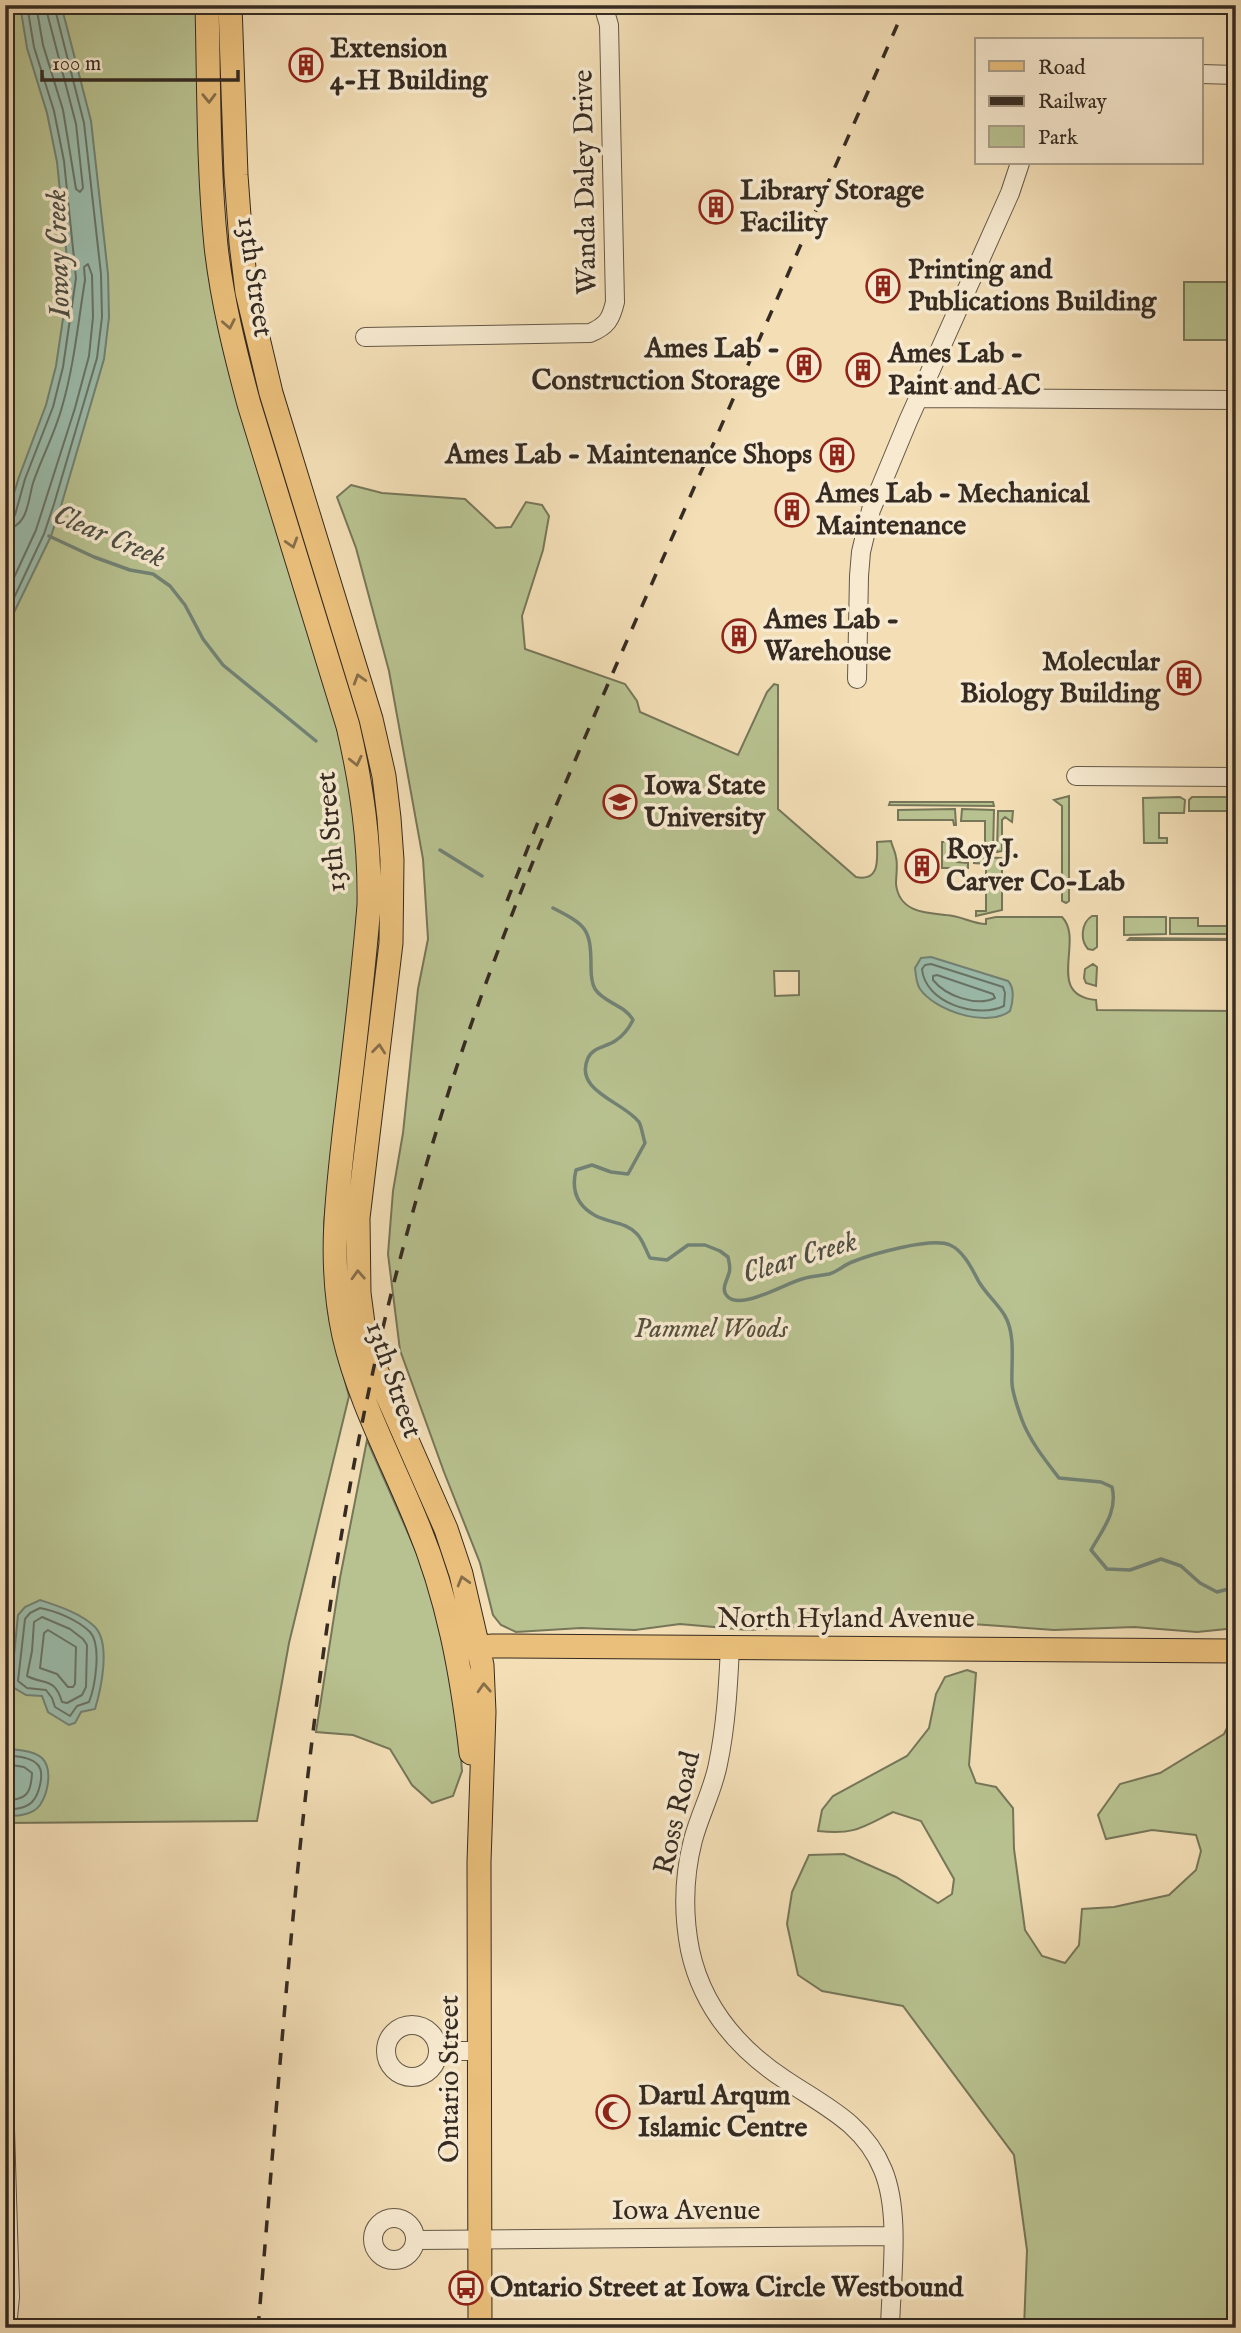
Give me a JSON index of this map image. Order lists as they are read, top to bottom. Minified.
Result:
{"streets":{"main road":["13th Street","North Hyland Avenue","Ontario Street"],"street":["Wanda Daley Drive","Ross Road","Iowa Avenue"]},"crossings":[["13th Street","North Hyland Avenue"],["13th Street","Ontario Street"],["North Hyland Avenue","Ross Road"],["North Hyland Avenue","Ontario Street"],["Ross Road","Iowa Avenue"],["Ontario Street","Iowa Avenue"]],"water":["Ioway Creek","Clear Creek"],"parks":["Pammel Woods"],"places":{"building":["Extension 4-H Building","Library Storage Facility","Printing and Publications Building","Ames Lab - Construction Storage","Ames Lab - Paint and AC","Ames Lab - Maintenance Shops","Ames Lab - Mechanical Maintenance","Ames Lab - Warehouse","Molecular Biology Building","Roy J. Carver Co-Lab"],"school or university":["Iowa State University"],"mosque":["Darul Arqum Islamic Centre"],"bus stop":["Ontario Street at Iowa Circle Westbound"]},"legend":["Road","Railway","Park"],"scale_bar":"100 m"}
